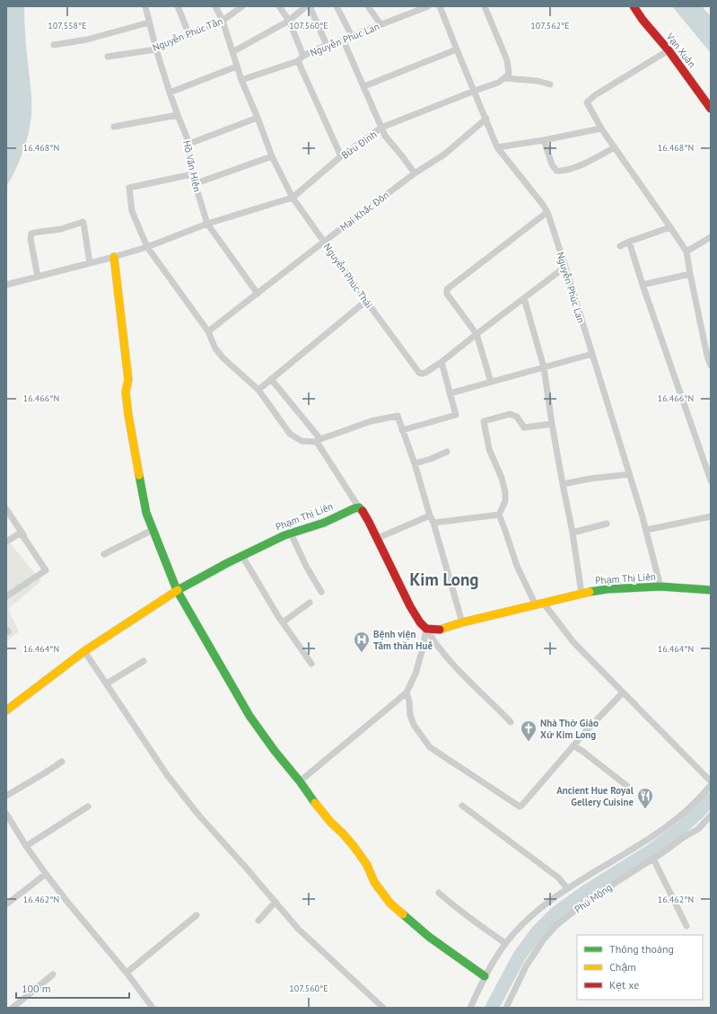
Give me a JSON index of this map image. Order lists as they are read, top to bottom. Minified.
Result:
{"streets":{"street":["Nguyễn Phúc Tần","Nguyễn Phúc Lan","Vạn Xuân","Bửu Đình","Hồ Văn Hiến","Mai Khắc Đôn","Nguyễn Phúc Thái","Phạm Thị Liên","Phú Mộng"]},"crossings":[["Nguyễn Phúc Tần","Hồ Văn Hiến"],["Nguyễn Phúc Tần","Nguyễn Phúc Thái"],["Nguyễn Phúc Lan","Bửu Đình"],["Nguyễn Phúc Lan","Mai Khắc Đôn"],["Nguyễn Phúc Lan","Nguyễn Phúc Thái"],["Nguyễn Phúc Lan","Phạm Thị Liên"],["Bửu Đình","Hồ Văn Hiến"],["Bửu Đình","Nguyễn Phúc Thái"],["Hồ Văn Hiến","Mai Khắc Đôn"],["Mai Khắc Đôn","Nguyễn Phúc Thái"]],"districts":["Kim Long"],"places":{"hospital":["Bệnh viện Tâm thần Huế"],"church":["Nhà Thờ Giáo Xứ Kim Long"],"restaurant":["Ancient Hue Royal Gellery Cuisine"]},"legend":["Thông thoáng","Chậm","Kẹt xe"],"scale_bar":"100 m","coordinates":["107.558°E","107.560°E","107.562°E","16.468°N","16.466°N","16.464°N","16.462°N"]}
